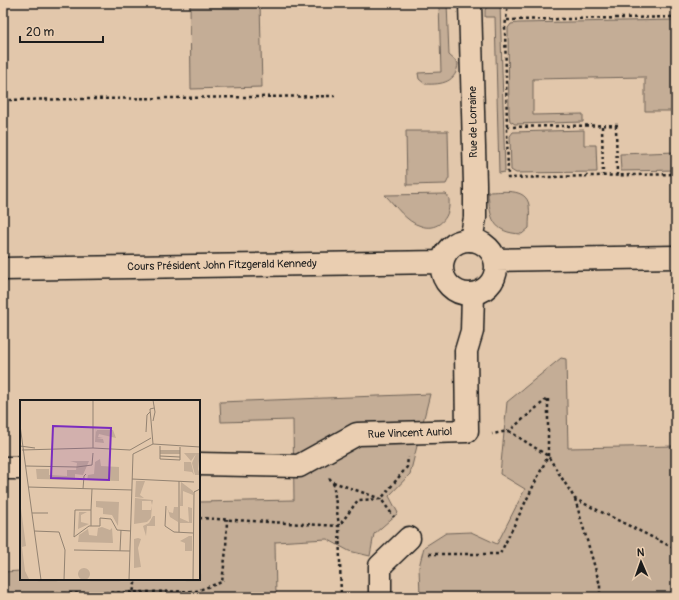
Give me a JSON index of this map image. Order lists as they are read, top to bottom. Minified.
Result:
{"streets":{"street":["Rue de Lorraine","Cours Président John Fitzgerald Kennedy","Rue Vincent Auriol"]},"crossings":[["Rue de Lorraine","Cours Président John Fitzgerald Kennedy"],["Rue de Lorraine","Rue Vincent Auriol"],["Cours Président John Fitzgerald Kennedy","Rue Vincent Auriol"]],"scale_bar":"20 m","north":"top"}
